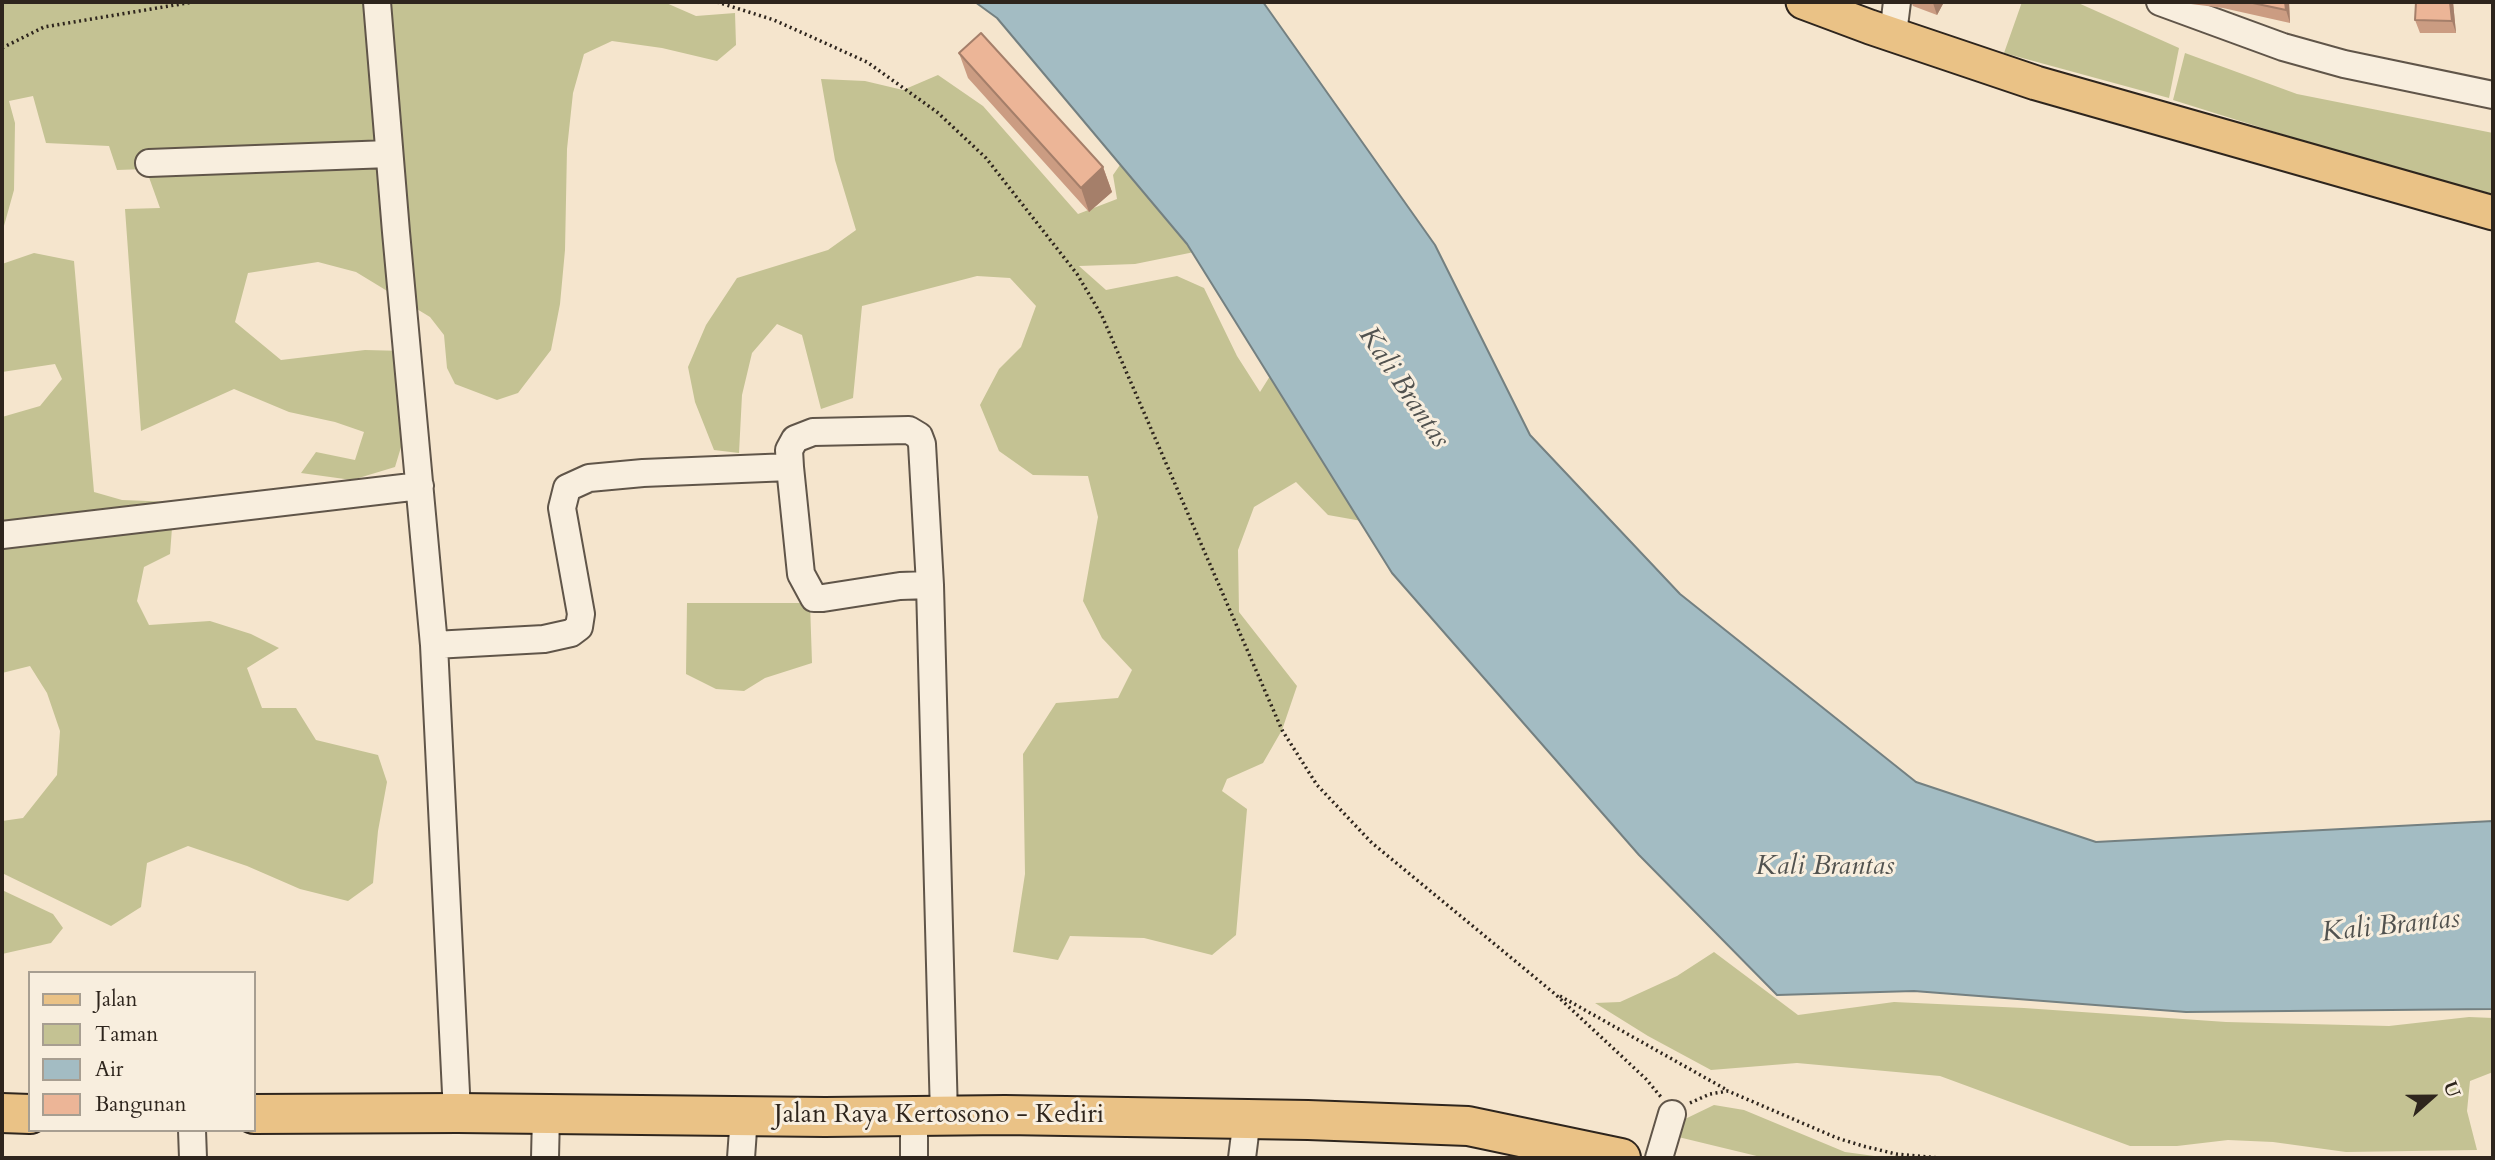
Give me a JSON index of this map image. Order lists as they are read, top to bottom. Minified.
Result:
{"streets":{"highway":["Jalan Raya Kertosono - Kediri"]},"water":["Kali Brantas"],"legend":["Jalan","Taman","Air","Bangunan"],"north":"right"}
